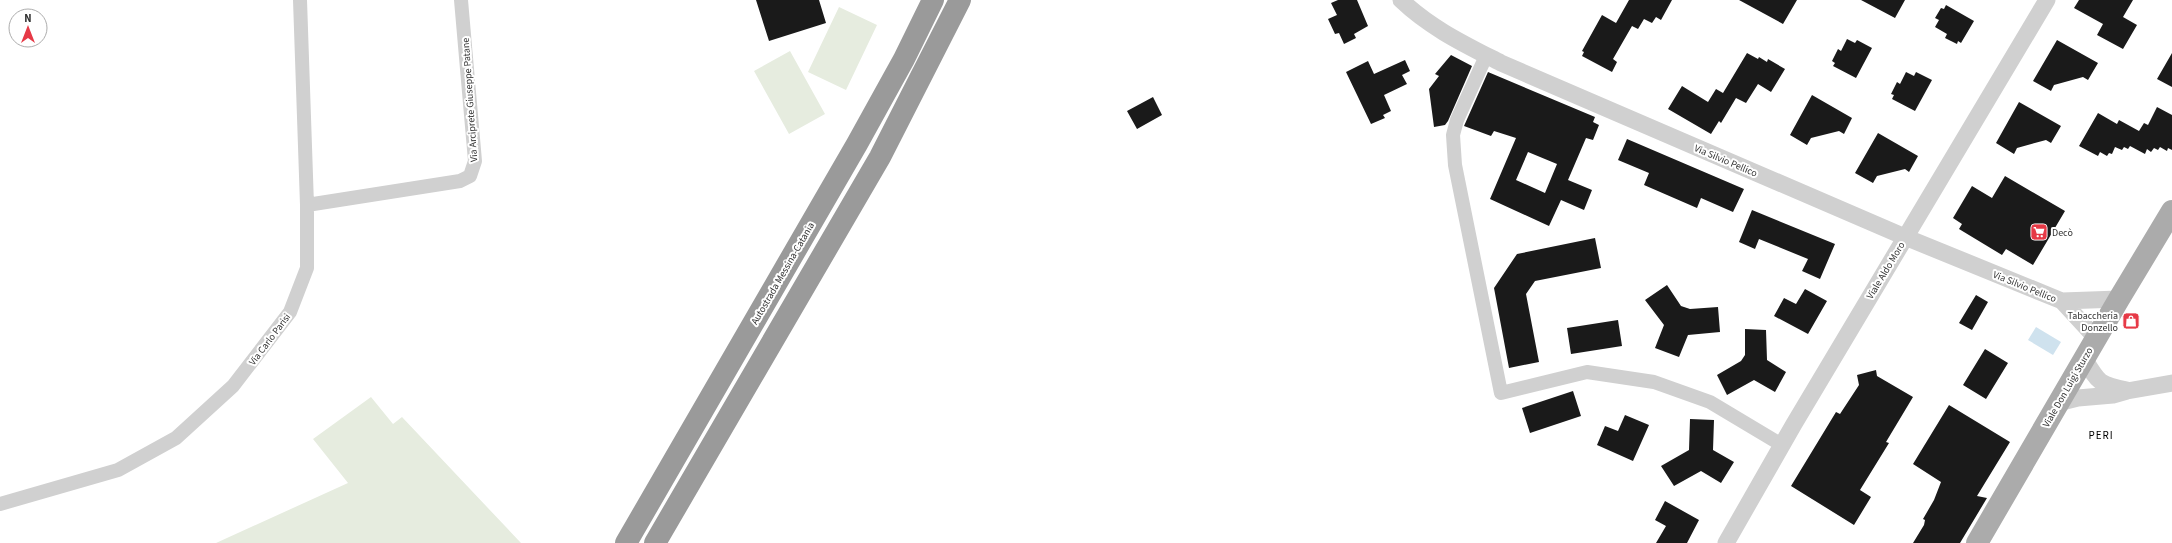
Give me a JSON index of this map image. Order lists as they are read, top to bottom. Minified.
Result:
{"streets":{"highway":["Autostrada Messina-Catania"],"main road":["Viale Don Luigi Sturzo"],"street":["Via Arciprete Giuseppe Patane","Via Silvio Pellico","Viale Aldo Moro","Via Carlo Parisi"]},"crossings":[["Via Arciprete Giuseppe Patane","Via Carlo Parisi"],["Via Silvio Pellico","Viale Aldo Moro"]],"districts":["PERI"],"places":{"supermarket":["Decò"],"shop":["Tabaccheria Donzello"]},"north":"top"}
